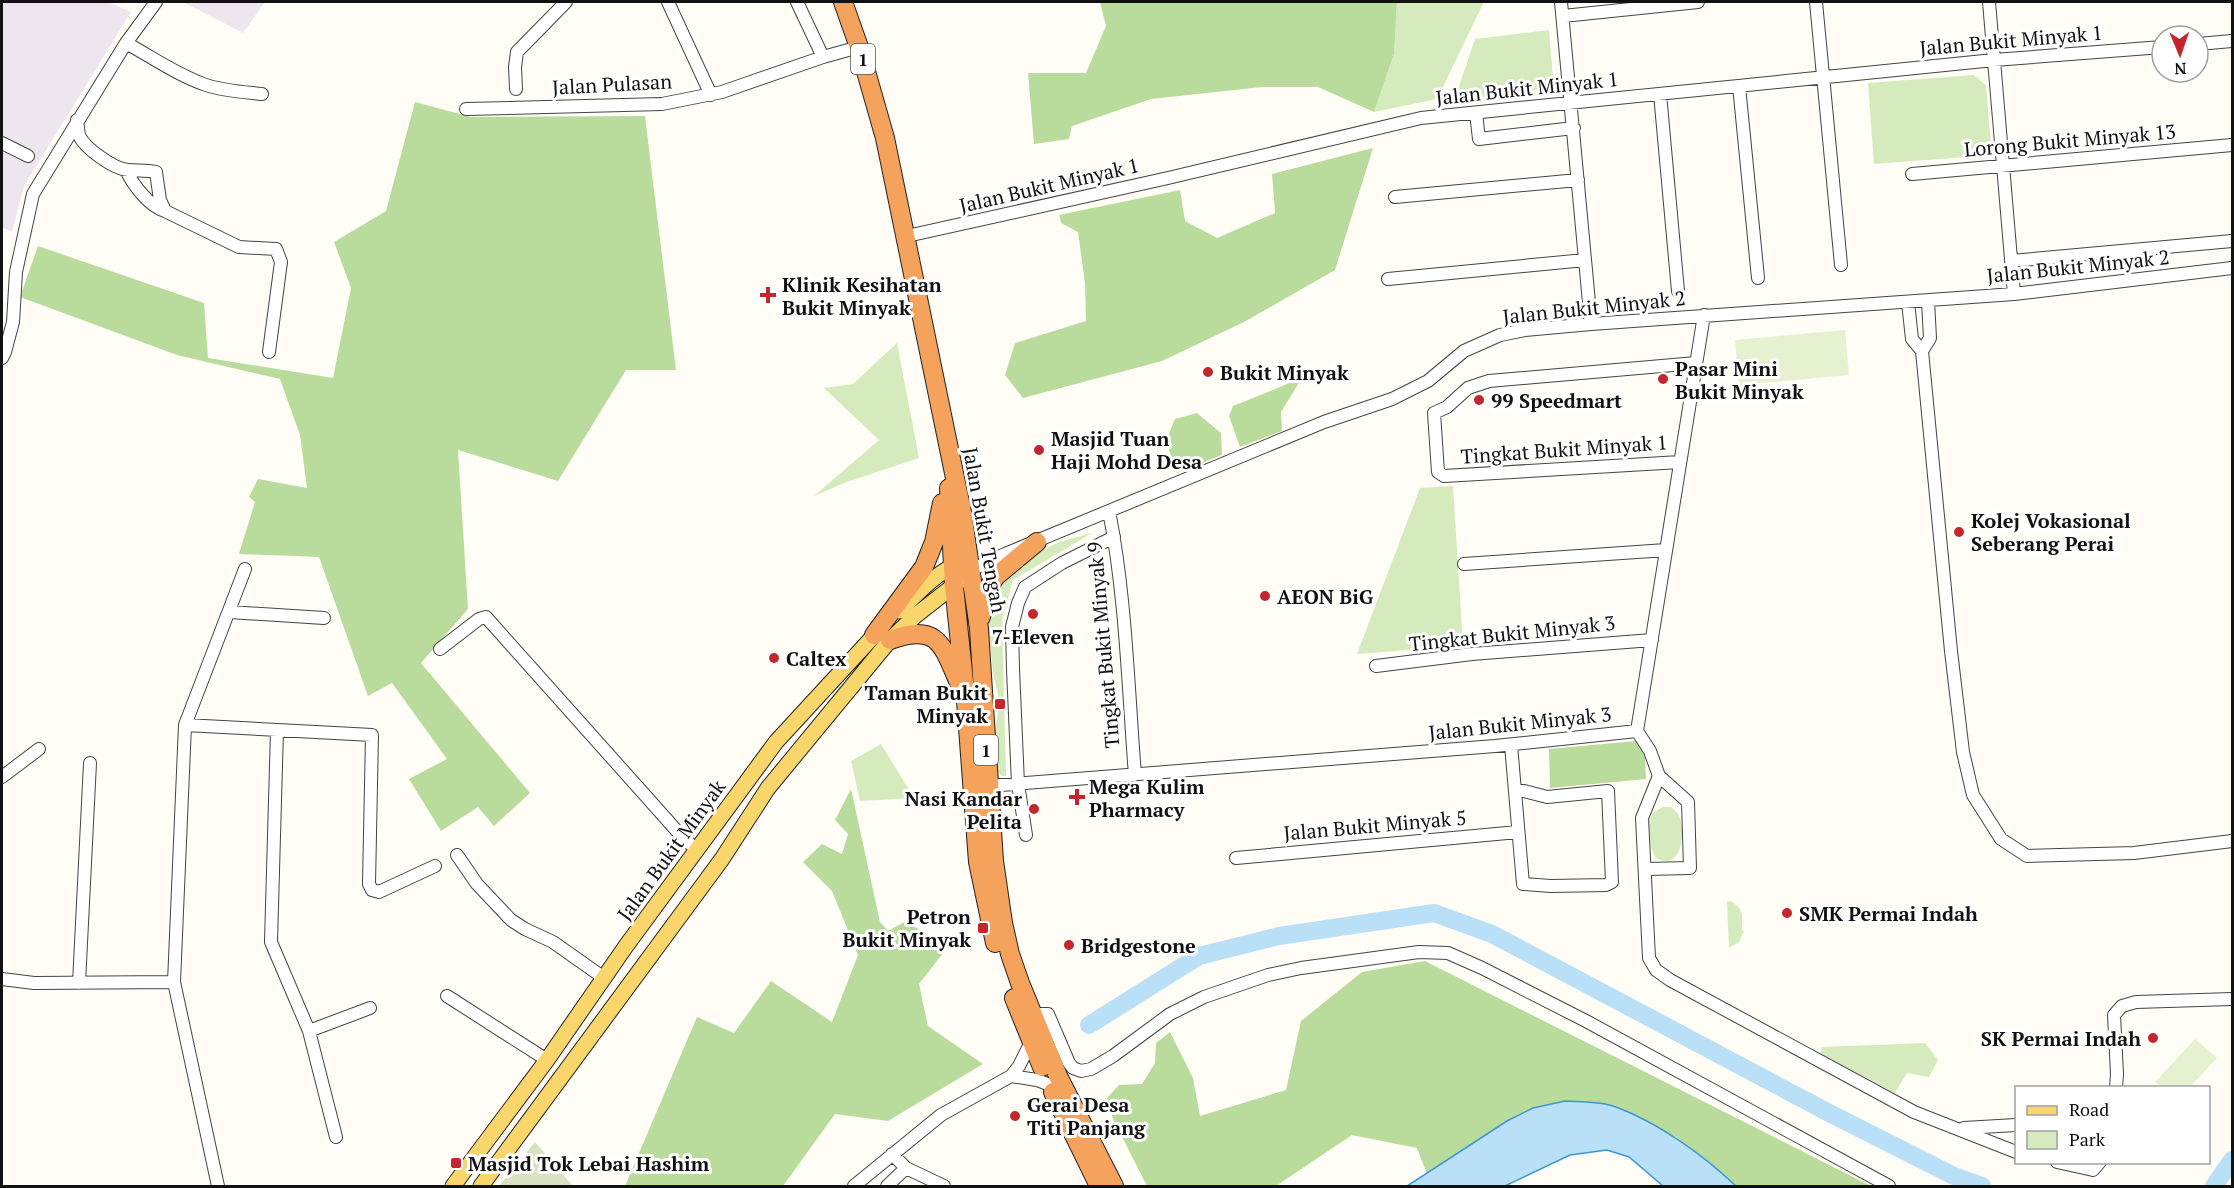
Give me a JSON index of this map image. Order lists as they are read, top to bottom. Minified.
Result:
{"streets":{"highway":["1","Jalan Bukit Tengah"],"main road":["Jalan Bukit Minyak"],"street":["Jalan Bukit Minyak 1","Jalan Pulasan","Lorong Bukit Minyak 13","Jalan Bukit Minyak 2","Tingkat Bukit Minyak 1","Tingkat Bukit Minyak 3","Tingkat Bukit Minyak 9","Jalan Bukit Minyak 3","Jalan Bukit Minyak 5"]},"crossings":[["Jalan Bukit Minyak 1","1"],["1","Jalan Pulasan"],["1","Jalan Bukit Tengah"],["Jalan Bukit Minyak 2","Jalan Bukit Tengah"],["Jalan Bukit Minyak 2","Tingkat Bukit Minyak 9"],["Jalan Bukit Minyak 2","Jalan Bukit Minyak 3"],["Jalan Bukit Minyak 2","Jalan Bukit Minyak"],["Tingkat Bukit Minyak 1","Jalan Bukit Minyak 3"],["Jalan Bukit Tengah","Jalan Bukit Minyak 3"],["Jalan Bukit Tengah","Jalan Bukit Minyak"],["Tingkat Bukit Minyak 3","Jalan Bukit Minyak 3"],["Tingkat Bukit Minyak 9","Jalan Bukit Minyak 3"]],"places":{"health":["Klinik Kesihatan Bukit Minyak","Mega Kulim Pharmacy"],"other":["Bukit Minyak","Pasar Mini Bukit Minyak","99 Speedmart","Masjid Tuan Haji Mohd Desa","Kolej Vokasional Seberang Perai","AEON BiG","7-Eleven","Caltex","Nasi Kandar Pelita","SMK Permai Indah","Bridgestone","SK Permai Indah","Gerai Desa Titi Panjang"],"transit":["Taman Bukit Minyak","Petron Bukit Minyak","Masjid Tok Lebai Hashim"]},"legend":["Road","Park"],"north":"bottom"}
